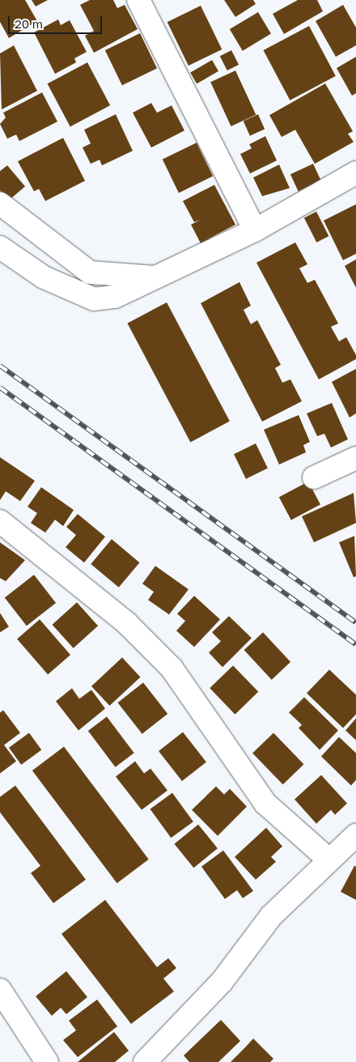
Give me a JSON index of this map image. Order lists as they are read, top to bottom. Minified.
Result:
{"scale_bar":"20 m"}
